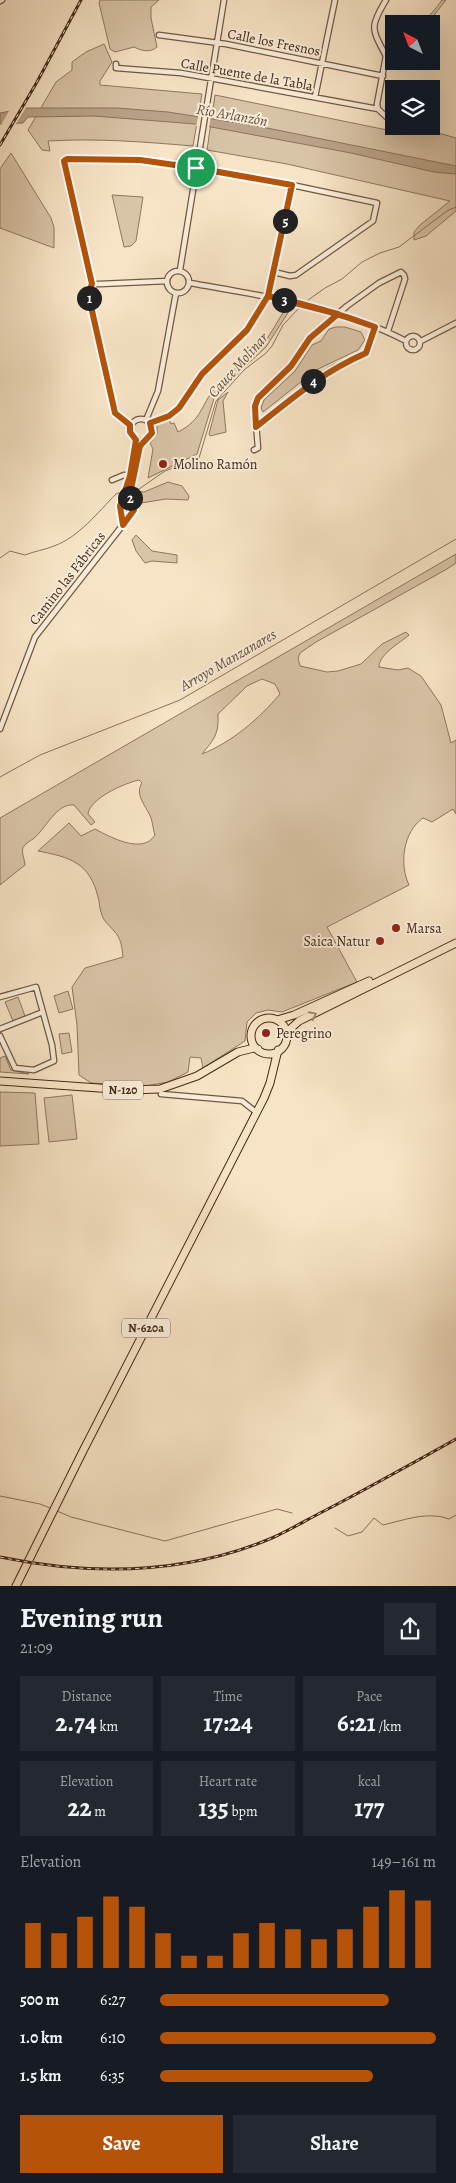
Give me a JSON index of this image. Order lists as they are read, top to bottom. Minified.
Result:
{"streets":{"highway":["N-120","N-620a"],"street":["Calle los Fresnos","Calle Puente de la Tabla","Camino las Fábricas"]},"crossings":[["N-120","N-620a"]],"water":["Río Arlanzón","Cauce Molinar","Arroyo Manzanares"],"places":["Molino Ramón","Marsa","Saica Natur","Peregrino"],"north":"top left","page":{"pins":["5","1","3","4","2"],"heading":["Evening run","21:09"],"stats":[["Distance","2.74 km"],["Time","17:24"],["Pace","6:21 /km"],["Elevation","22 m"],["Heart rate","135 bpm"],["kcal","177"]],"chart":["Elevation","149–161 m"],"list":[{"name":"500 m","note":"6:27"},{"name":"1.0 km","note":"6:10"},{"name":"1.5 km","note":"6:35"}],"buttons":["Save","Share"]}}
